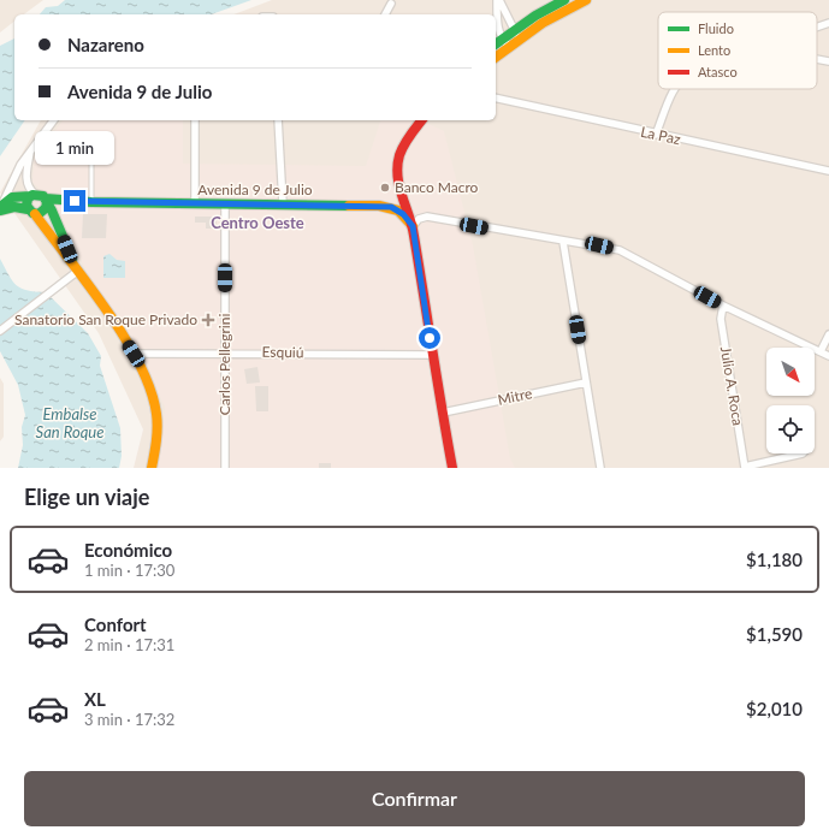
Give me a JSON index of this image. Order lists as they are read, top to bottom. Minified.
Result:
{"streets":{"main road":["Avenida 9 de Julio"],"street":["La Paz","Esquiú","Carlos Pellegrini","Julio A. Roca","Mitre"]},"crossings":[["Avenida 9 de Julio","Carlos Pellegrini"],["Esquiú","Carlos Pellegrini"]],"districts":["Centro Oeste"],"water":["Embalse San Roque"],"places":{"other":["Banco Macro"],"health":["Sanatorio San Roque Privado"]},"legend":["Fluido","Lento","Atasco"],"north":"bottom right","page":{"banner":["Nazareno","Avenida 9 de Julio"],"bubble":"1 min","heading":"Elige un viaje","list":[{"name":"Económico","note":"1 min · 17:30","value":"$1,180"},{"name":"Confort","note":"2 min · 17:31","value":"$1,590"},{"name":"XL","note":"3 min · 17:32","value":"$2,010"}],"buttons":"Confirmar"}}
